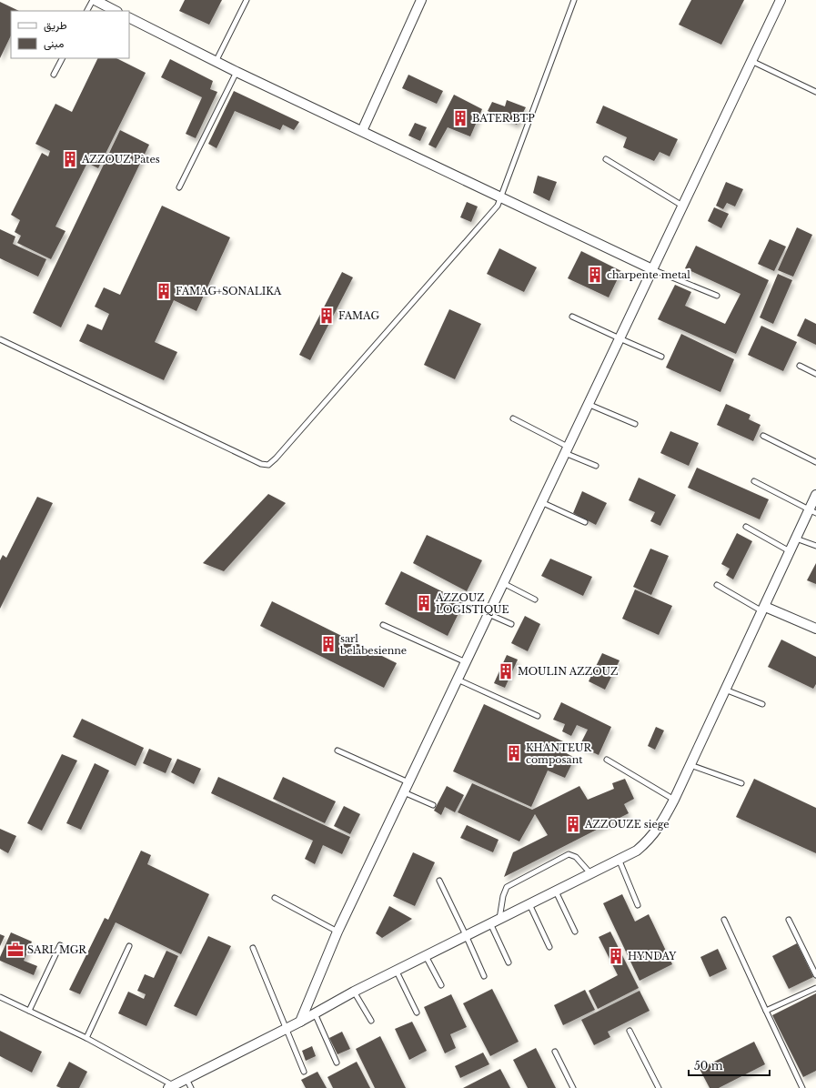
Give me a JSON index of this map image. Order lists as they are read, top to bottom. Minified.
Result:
{"places":{"building":["BATER BTP","AZZOUZ Pàtes","charpente metal","FAMAG+SONALIKA","FAMAG","AZZOUZ LOGISTIQUE","sarl belabesienne","MOULIN AZZOUZ","KHANTEUR composant","AZZOUZE siege","HYNDAY"],"office":["SARL MGR"]},"legend":["طريق","مبنى"],"scale_bar":"50 m"}
